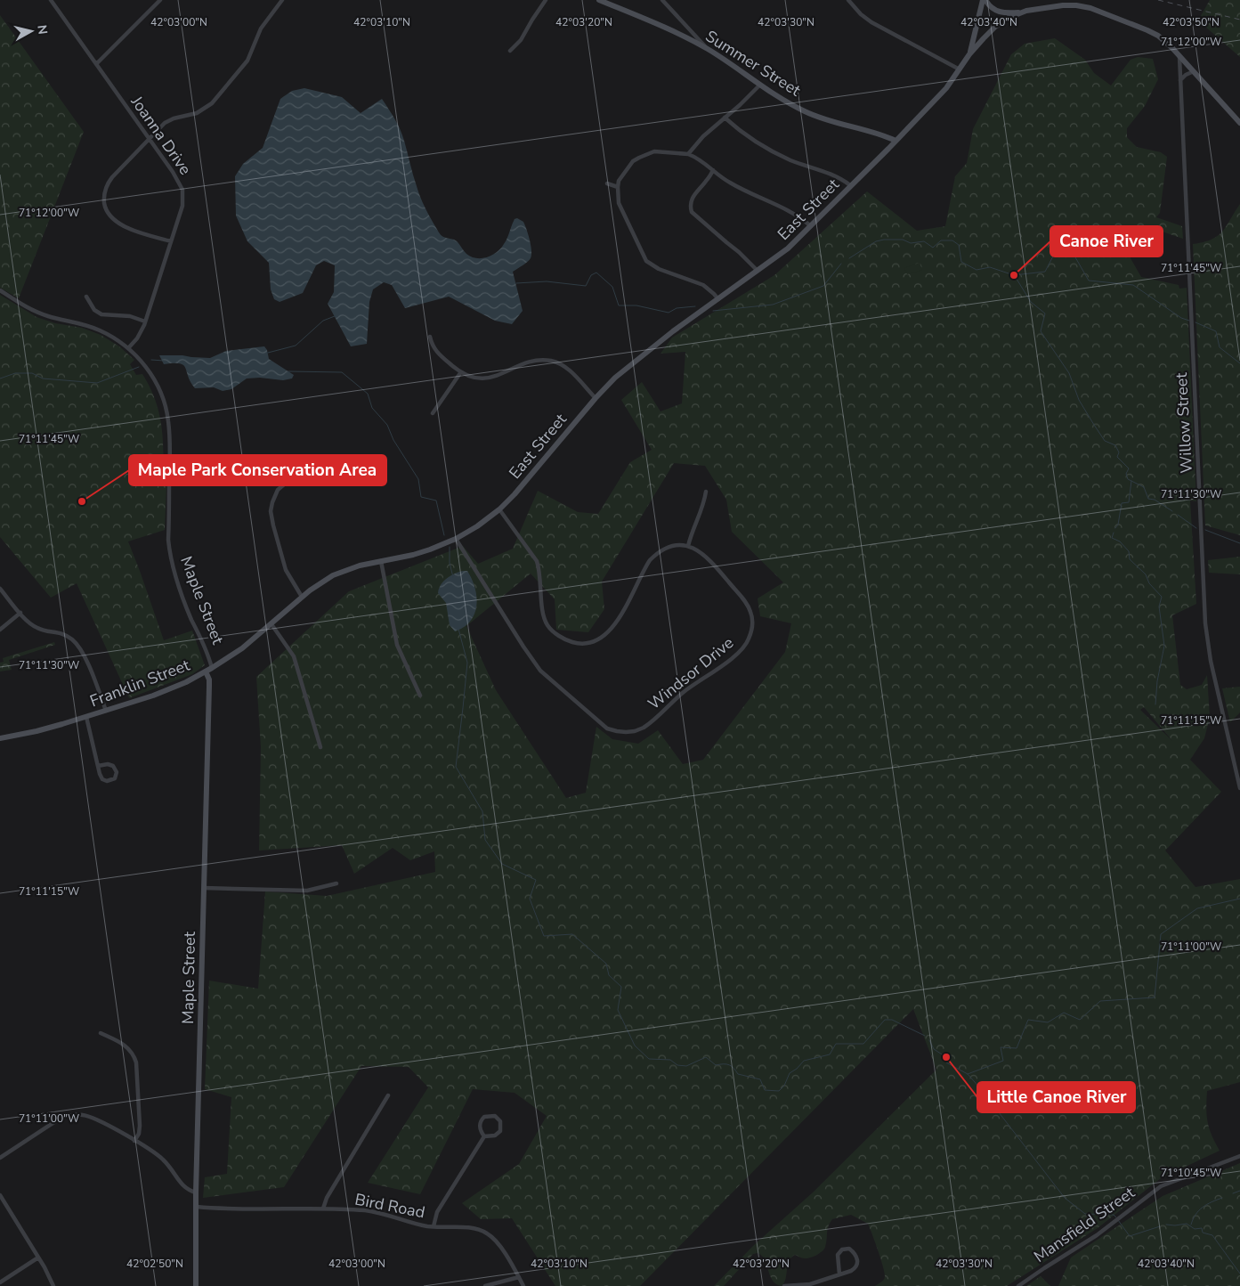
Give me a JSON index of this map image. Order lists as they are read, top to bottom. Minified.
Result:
{"streets":{"street":["Summer Street","Joanna Drive","East Street","Willow Street","Maple Street","Windsor Drive","Franklin Street","Bird Road","Mansfield Street"]},"crossings":[["Summer Street","East Street"],["Joanna Drive","Maple Street"],["East Street","Willow Street"],["East Street","Windsor Drive"],["East Street","Franklin Street"],["Maple Street","Franklin Street"],["Maple Street","Bird Road"]],"places":["Canoe River","Maple Park Conservation Area","Little Canoe River"],"north":"right","coordinates":["42°03'00\"N","42°03'10\"N","42°03'20\"N","42°03'30\"N","42°03'40\"N","42°03'50\"N","71°12'00\"W","71°11'45\"W","71°11'30\"W","71°11'15\"W","71°11'00\"W","71°10'45\"W","42°02'50\"N"]}
